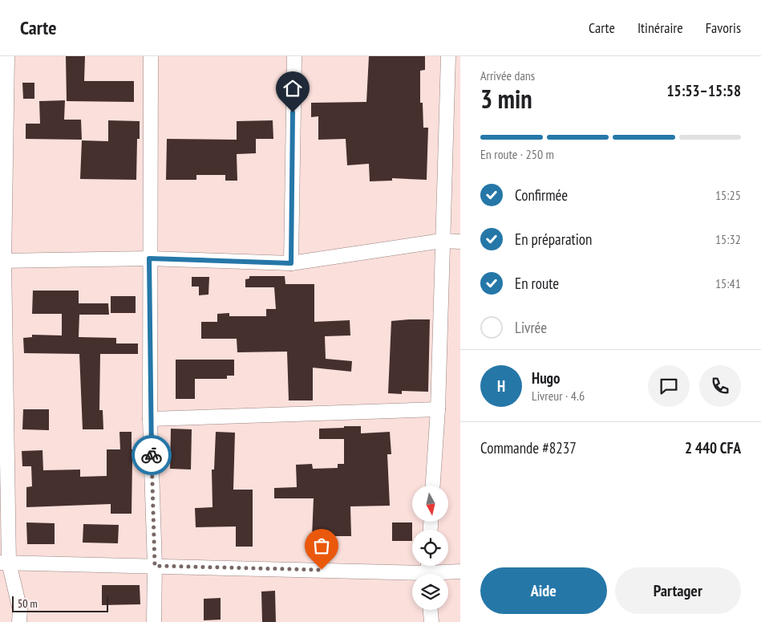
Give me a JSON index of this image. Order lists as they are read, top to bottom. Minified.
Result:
{"scale_bar":"50 m","north":"bottom","page":{"header":"Carte","nav":["Carte","Itinéraire","Favoris"],"heading":["3 min","Arrivée dans","15:53–15:58"],"panel":["Hugo","Livreur · 4.6","Commande #8237","2 440 CFA"],"bar":"En route · 250 m","list":[["Confirmée","15:25"],["En préparation","15:32"],["En route","15:41"],"Livrée"],"round":"H","buttons":["Aide","Partager"],"scale":"50 m"}}
